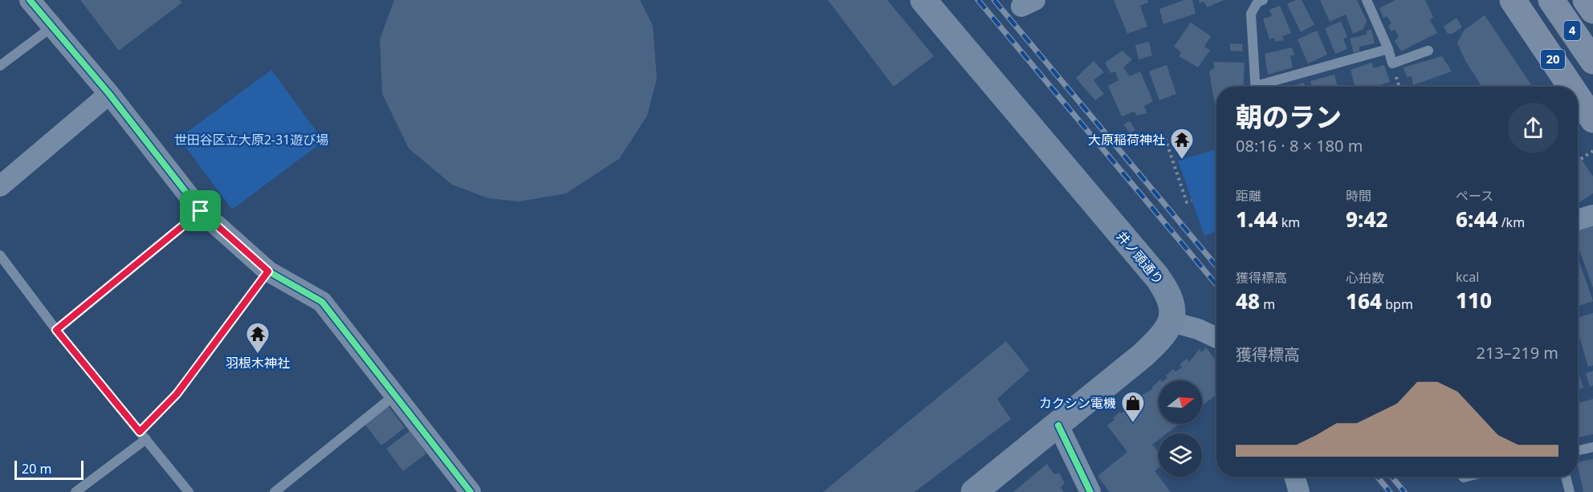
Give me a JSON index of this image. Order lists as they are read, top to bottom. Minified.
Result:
{"streets":{"highway":["4","20"],"main road":["井ノ頭通り"]},"parks":["世田谷区立大原2-31遊び場"],"places":{"temple":["大原稲荷神社","羽根木神社"],"shop":["カクシン電機"]},"scale_bar":"20 m","north":"right","page":{"heading":["朝のラン","08:16 · 8 × 180 m"],"stats":[["距離","1.44 km"],["時間","9:42"],["ペース","6:44 /km"],["獲得標高","48 m"],["心拍数","164 bpm"],["kcal","110"]],"chart":["獲得標高","213–219 m"],"scale":"20 m"}}
